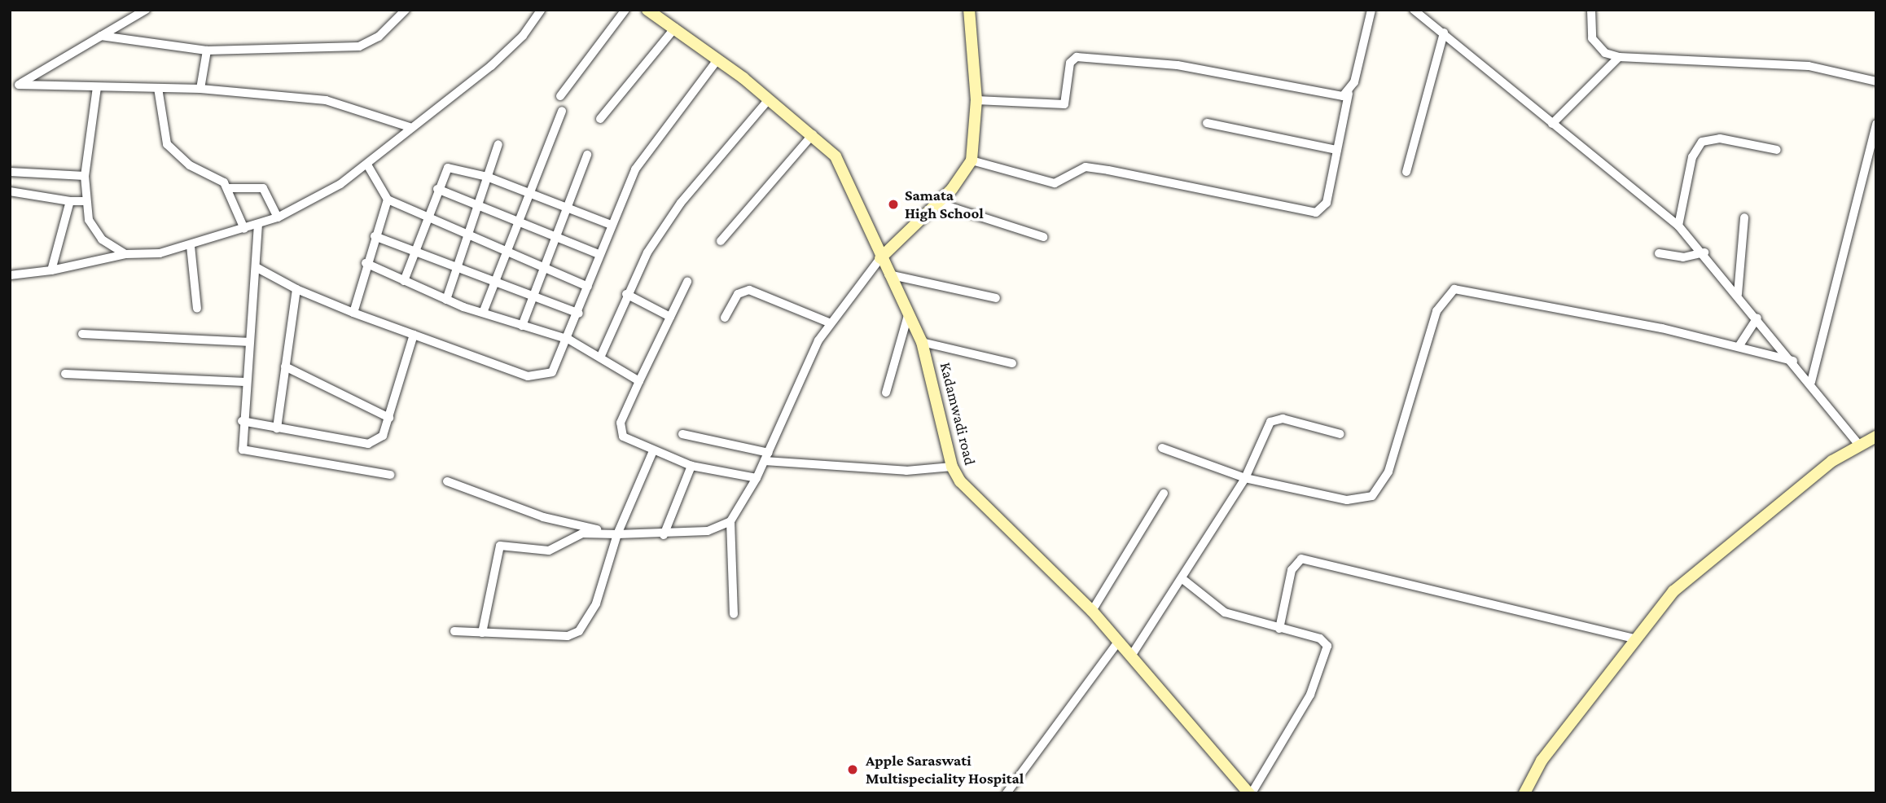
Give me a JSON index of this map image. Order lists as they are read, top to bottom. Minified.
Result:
{"streets":{"street":["Kadamwadi road"]},"places":["Samata High School","Apple Saraswati Multispeciality Hospital"]}
